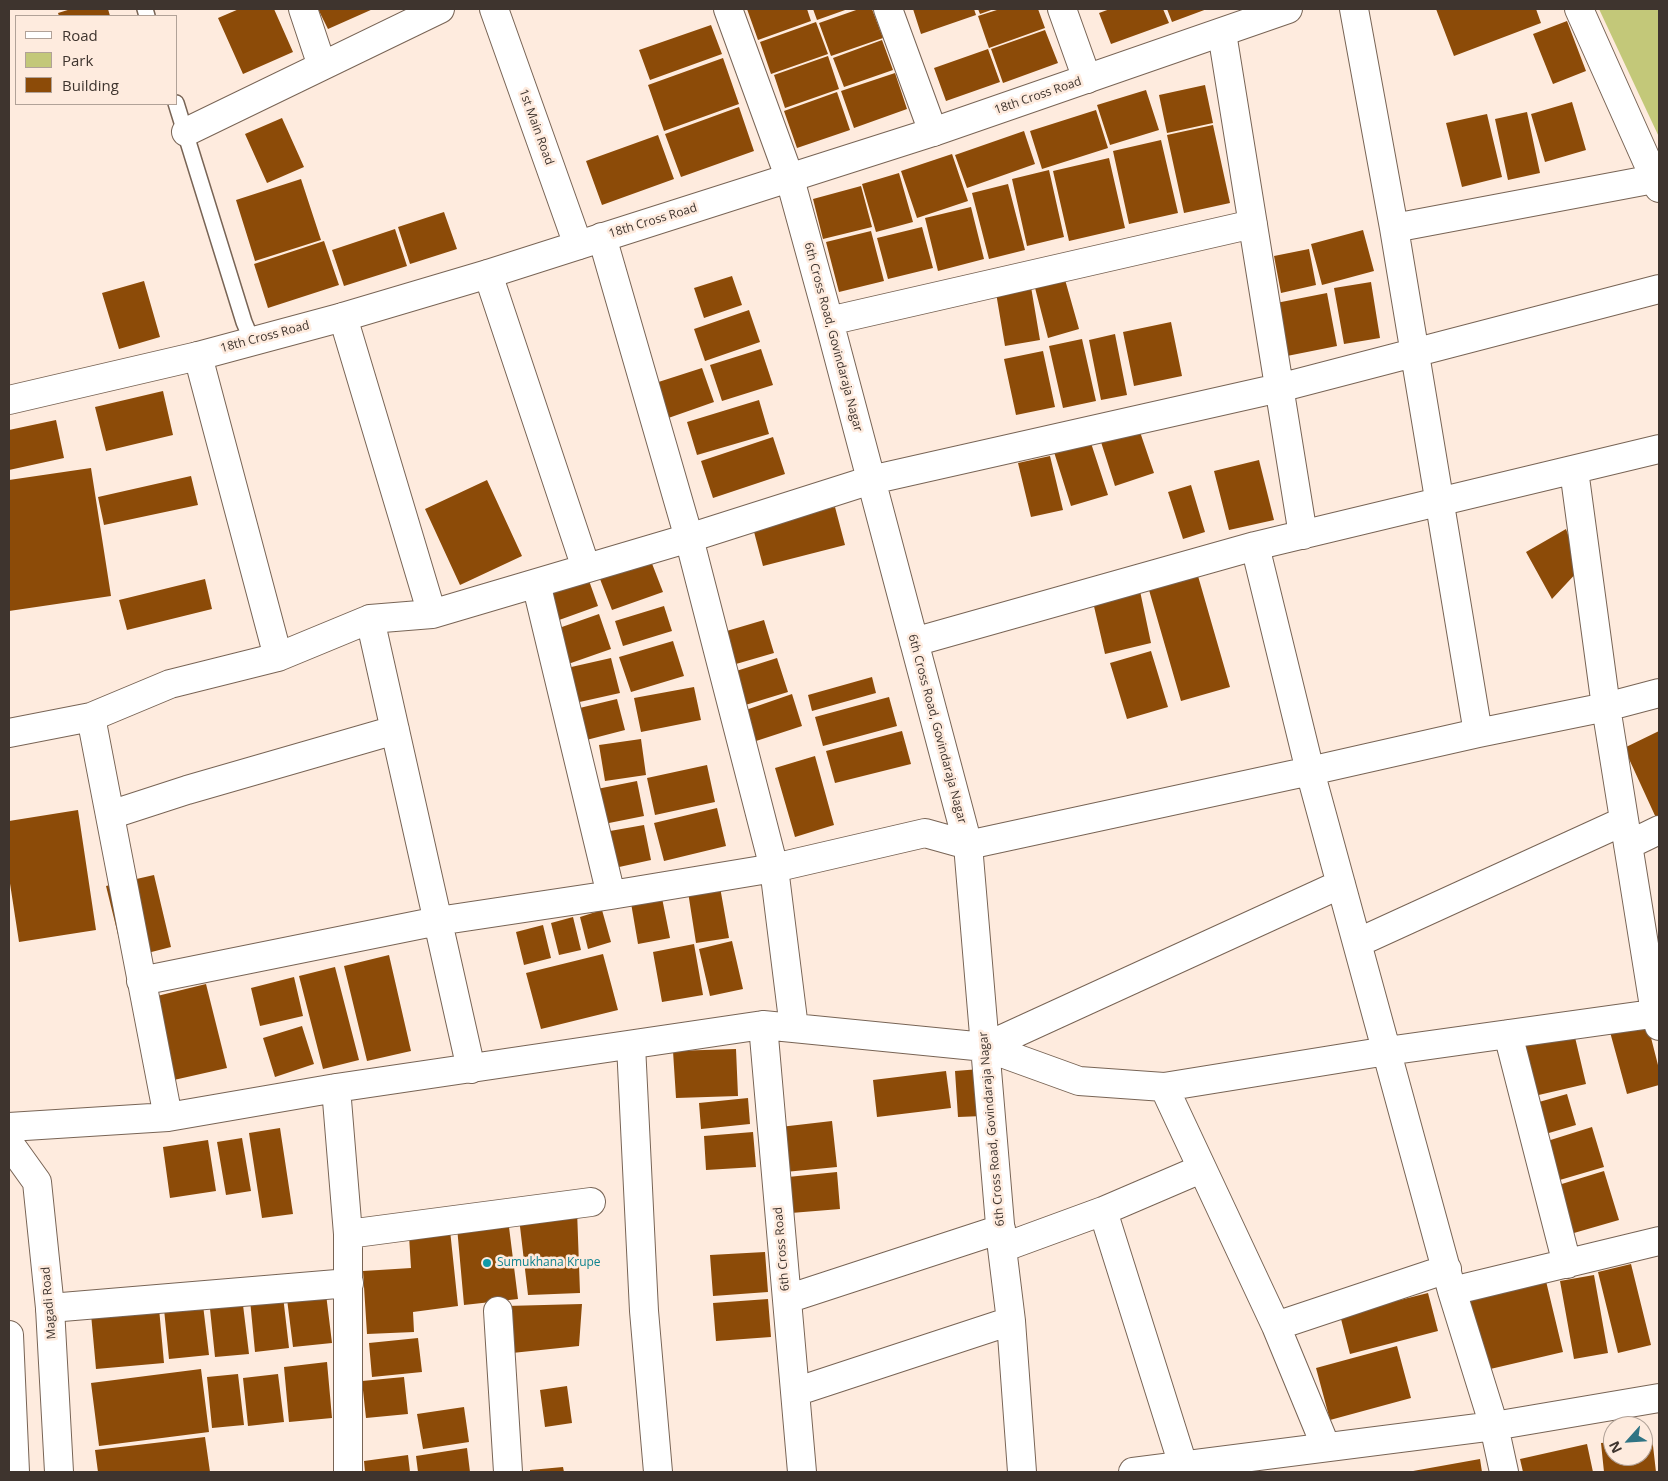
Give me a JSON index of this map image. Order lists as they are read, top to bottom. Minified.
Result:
{"streets":{"street":["18th Cross Road","1st Main Road","6th Cross Road, Govindaraja Nagar","6th Cross Road","Magadi Road"]},"crossings":[["18th Cross Road","1st Main Road"],["18th Cross Road","6th Cross Road, Govindaraja Nagar"]],"places":["Sumukhana Krupe"],"legend":["Road","Park","Building"],"north":"bottom left"}
